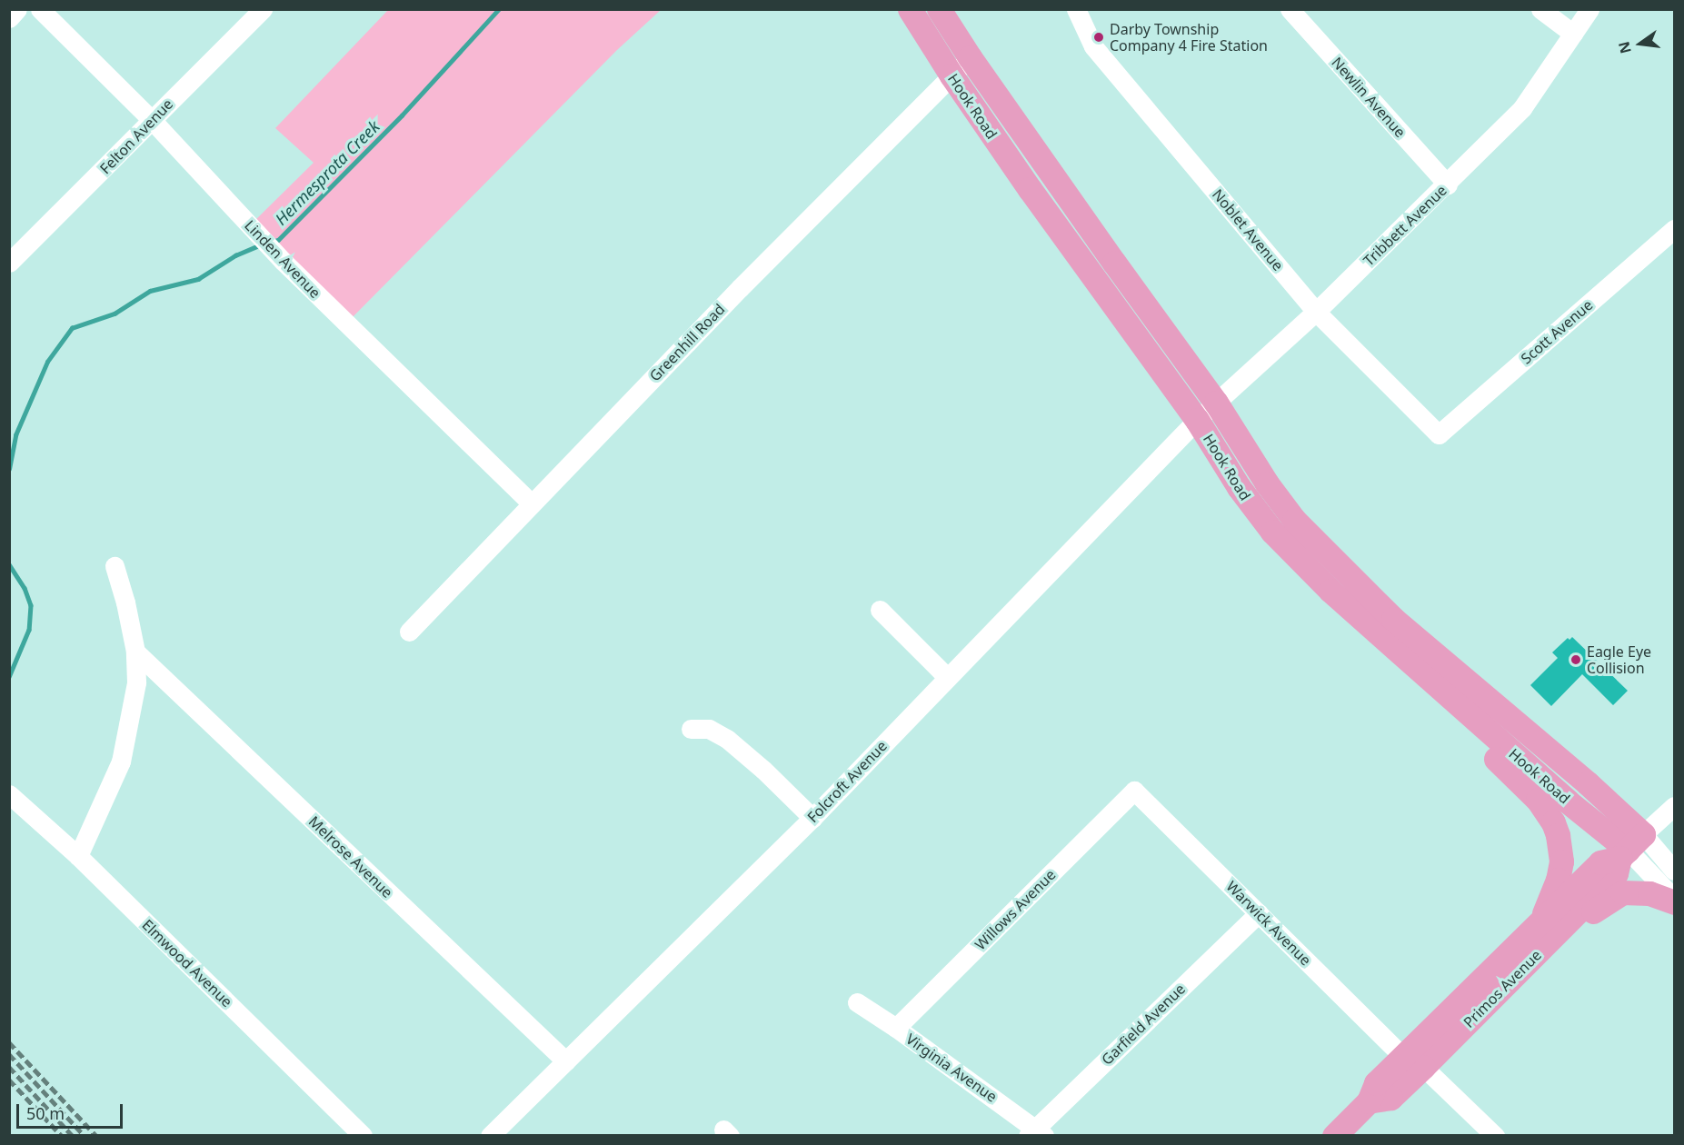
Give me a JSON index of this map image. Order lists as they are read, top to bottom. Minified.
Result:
{"streets":{"main road":["Hook Road","Primos Avenue"],"street":["Newlin Avenue","Felton Avenue","Tribbett Avenue","Noblet Avenue","Linden Avenue","Scott Avenue","Greenhill Road","Folcroft Avenue","Melrose Avenue","Willows Avenue","Warwick Avenue","Elmwood Avenue","Garfield Avenue","Virginia Avenue"]},"crossings":[["Newlin Avenue","Tribbett Avenue"],["Hook Road","Tribbett Avenue"],["Hook Road","Greenhill Road"],["Hook Road","Folcroft Avenue"],["Hook Road","Primos Avenue"],["Felton Avenue","Linden Avenue"],["Tribbett Avenue","Noblet Avenue"],["Tribbett Avenue","Folcroft Avenue"],["Noblet Avenue","Scott Avenue"],["Linden Avenue","Greenhill Road"],["Folcroft Avenue","Melrose Avenue"],["Willows Avenue","Warwick Avenue"],["Willows Avenue","Virginia Avenue"],["Warwick Avenue","Primos Avenue"],["Warwick Avenue","Garfield Avenue"],["Garfield Avenue","Virginia Avenue"]],"water":["Hermesprota Creek"],"places":["Darby Township Company 4 Fire Station","Eagle Eye Collision"],"scale_bar":"50 m","north":"left"}
